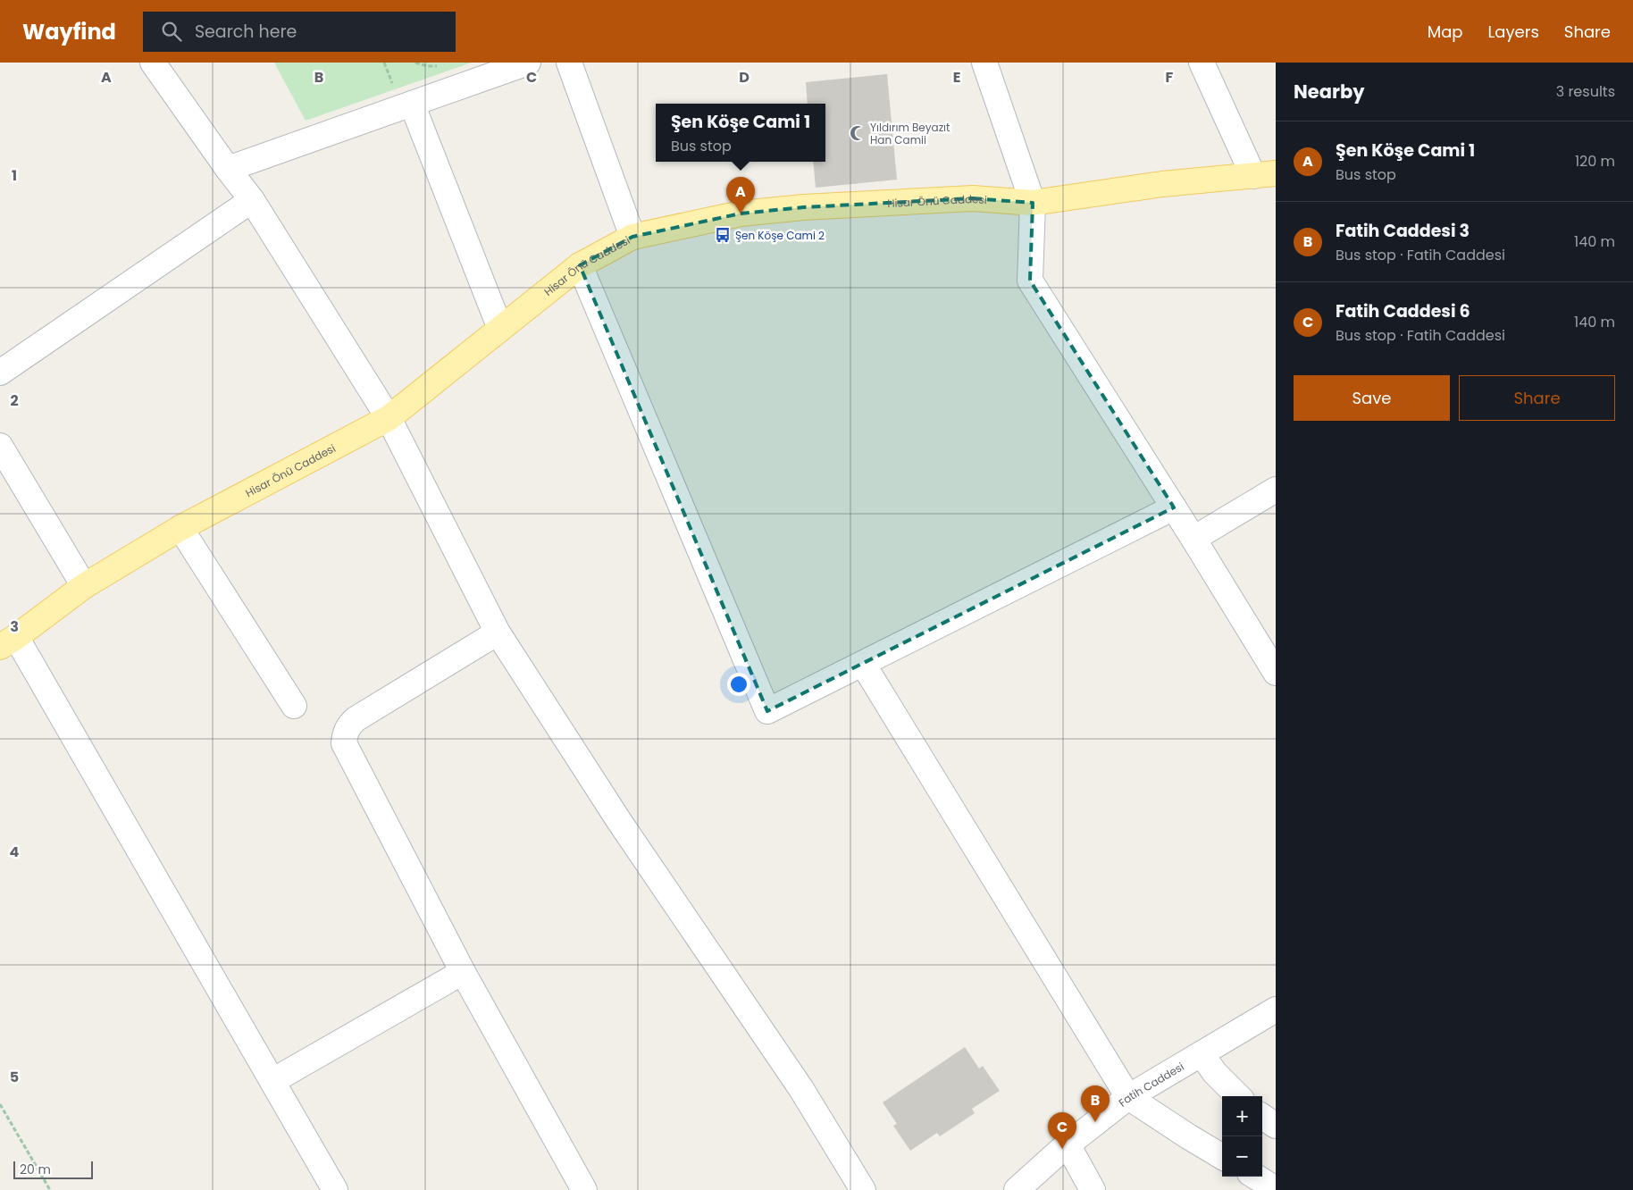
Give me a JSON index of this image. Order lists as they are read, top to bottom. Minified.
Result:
{"streets":{"main road":["Hisar Önü Caddesi"],"street":["Fatih Caddesi"]},"places":{"mosque":["Yıldırım Beyazıt Han Camii"],"bus stop":["Şen Köşe Cami 2"]},"scale_bar":"20 m","page":{"header":"Wayfind","search":"Search here","nav":["Map","Layers","Share"],"heading":["Nearby","3 results"],"popup":["Şen Köşe Cami 1","Bus stop"],"list":[{"mark":"A","name":"Şen Köşe Cami 1","note":"Bus stop","value":"120 m"},{"mark":"B","name":"Fatih Caddesi 3","note":"Bus stop · Fatih Caddesi","value":"140 m"},{"mark":"C","name":"Fatih Caddesi 6","note":"Bus stop · Fatih Caddesi","value":"140 m"}],"pins":["A","B","C"],"buttons":["Save","Share"],"map_buttons":["+","−"],"scale":"20 m"},"grid":{"columns":["A","B","C","D","E","F"],"rows":["1","2","3","4","5"]}}
